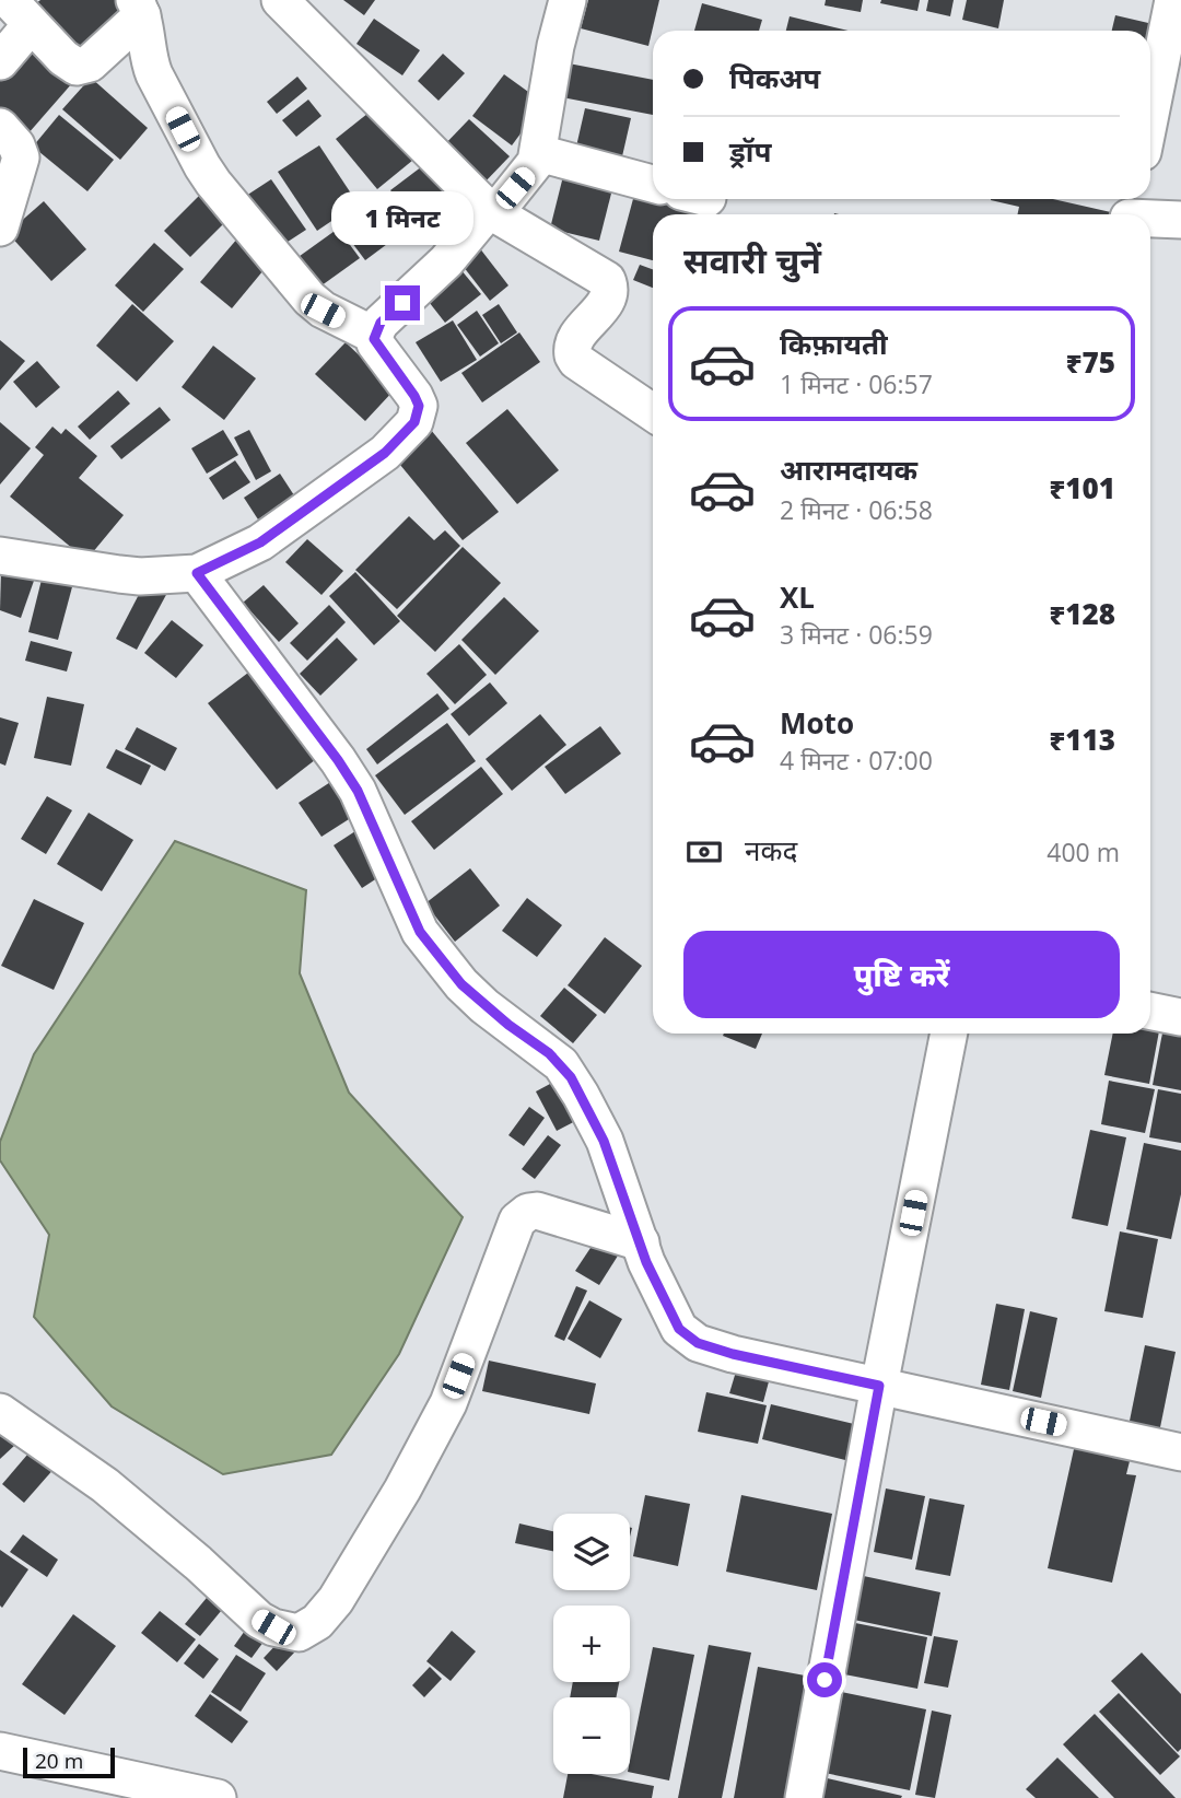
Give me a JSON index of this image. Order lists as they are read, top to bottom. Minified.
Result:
{"scale_bar":"20 m","page":{"banner":["पिकअप","ड्रॉप"],"bubble":"1 मिनट","heading":"सवारी चुनें","list":[{"name":"किफ़ायती","note":"1 मिनट · 06:57","value":"₹75"},{"name":"आरामदायक","note":"2 मिनट · 06:58","value":"₹101"},{"name":"XL","note":"3 मिनट · 06:59","value":"₹128"},{"name":"Moto","note":"4 मिनट · 07:00","value":"₹113"}],"pay":["नकद","400 m"],"buttons":"पुष्टि करें","map_buttons":["+","−"],"scale":"20 m"}}
